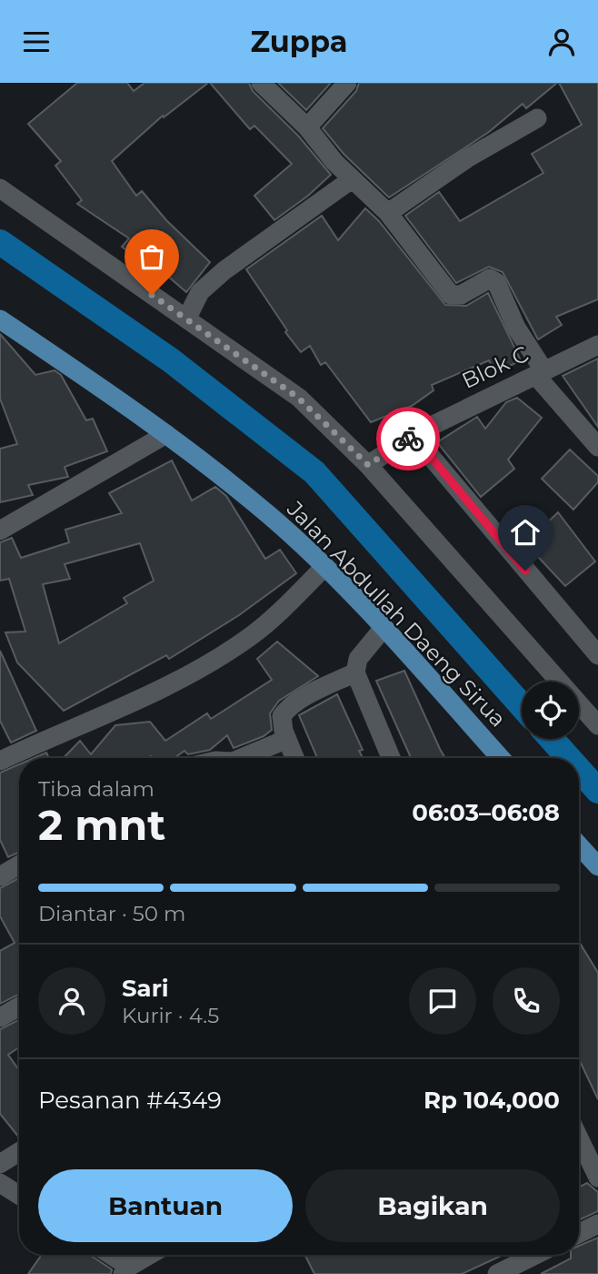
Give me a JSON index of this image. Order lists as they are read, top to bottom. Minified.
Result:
{"streets":{"main road":["Jalan Abdullah Daeng Sirua"],"street":["Blok C"]},"page":{"header":"Zuppa","heading":["2 mnt","Tiba dalam","06:03–06:08"],"panel":["Sari","Kurir · 4.5","Pesanan #4349","Rp 104,000"],"bar":"Diantar · 50 m","buttons":["Bantuan","Bagikan"]}}
